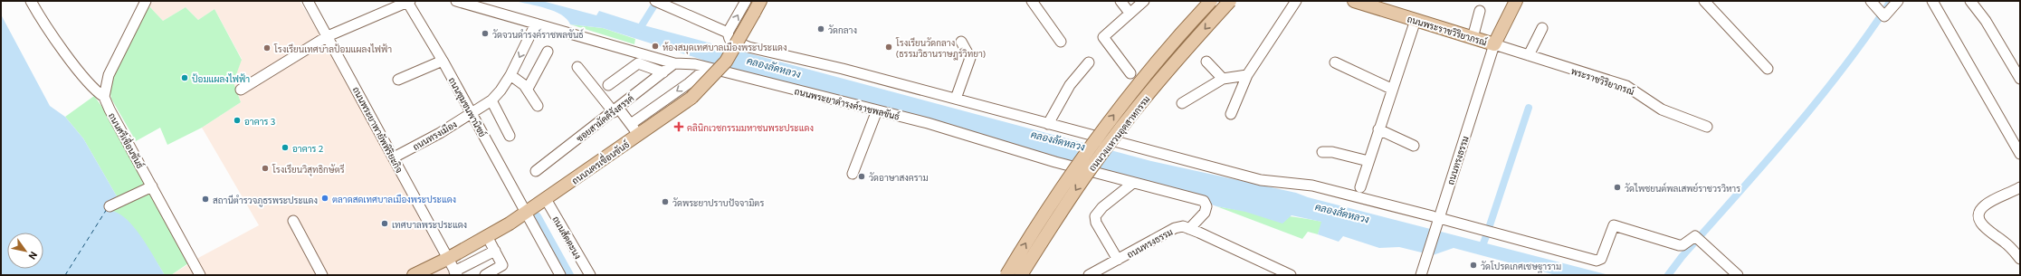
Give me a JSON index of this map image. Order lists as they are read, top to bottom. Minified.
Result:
{"streets":{"main road":["ถนนพระราชวิริยาภรณ์","ถนนวงแหวนอุตสาหกรรม","ถนนนครเขื่อนขันธ์"],"street":["พระราชวิริยาภรณ์","ถนนพระยาดำรงค์ราชพลขันธ์","ถนนชุมชนพานิชย์","ซอยสามัคคีรังสรรค์","ถนนพระยาพายัพพิริยะกิจ","ถนนทรงเมือง","ถนนศรีเขื่อนขันธ์","ถนนทรงธรรม","ถนนสัตตะนง"]},"crossings":[["ถนนพระราชวิริยาภรณ์","พระราชวิริยาภรณ์"],["ถนนพระราชวิริยาภรณ์","ถนนทรงธรรม"],["พระราชวิริยาภรณ์","ถนนทรงธรรม"],["ถนนพระยาดำรงค์ราชพลขันธ์","ซอยสามัคคีรังสรรค์"],["ถนนพระยาดำรงค์ราชพลขันธ์","ถนนทรงเมือง"],["ถนนพระยาดำรงค์ราชพลขันธ์","ถนนทรงธรรม"],["ถนนชุมชนพานิชย์","ถนนทรงเมือง"],["ถนนชุมชนพานิชย์","ถนนนครเขื่อนขันธ์"],["ถนนพระยาพายัพพิริยะกิจ","ถนนทรงเมือง"],["ถนนพระยาพายัพพิริยะกิจ","ถนนนครเขื่อนขันธ์"],["ถนนนครเขื่อนขันธ์","ถนนสัตตะนง"]],"water":["คลองลัดหลวง"],"places":{"other":["วัดกลาง","วัดจวนดำรงค์ราชพลขันธ์","ห้องสมุดเทศบาลเมืองพระประแดง","โรงเรียนวัดกลาง (ธรรมวิธานราษฎร์วิทยา)","โรงเรียนเทศบาลป้อมแผลงไฟฟ้า","ป้อมแผลงไฟฟ้า","อาคาร 3","อาคาร 2","โรงเรียนวิสุทธิกษัตรี","วัดอาษาสงคราม","วัดไพชยนต์พลเสพย์ราชวรวิหาร","ตลาดสดเทศบาลเมืองพระประแดง","สถานีตำรวจภูธรพระประแดง","วัดพระยาปราบปัจจามิตร","เทศบาลพระประแดง","วัดโปรดเกศเชษฐาราม"],"health":["คลินิกเวชกรรมมหาชนพระประแดง"]},"north":"bottom right"}
